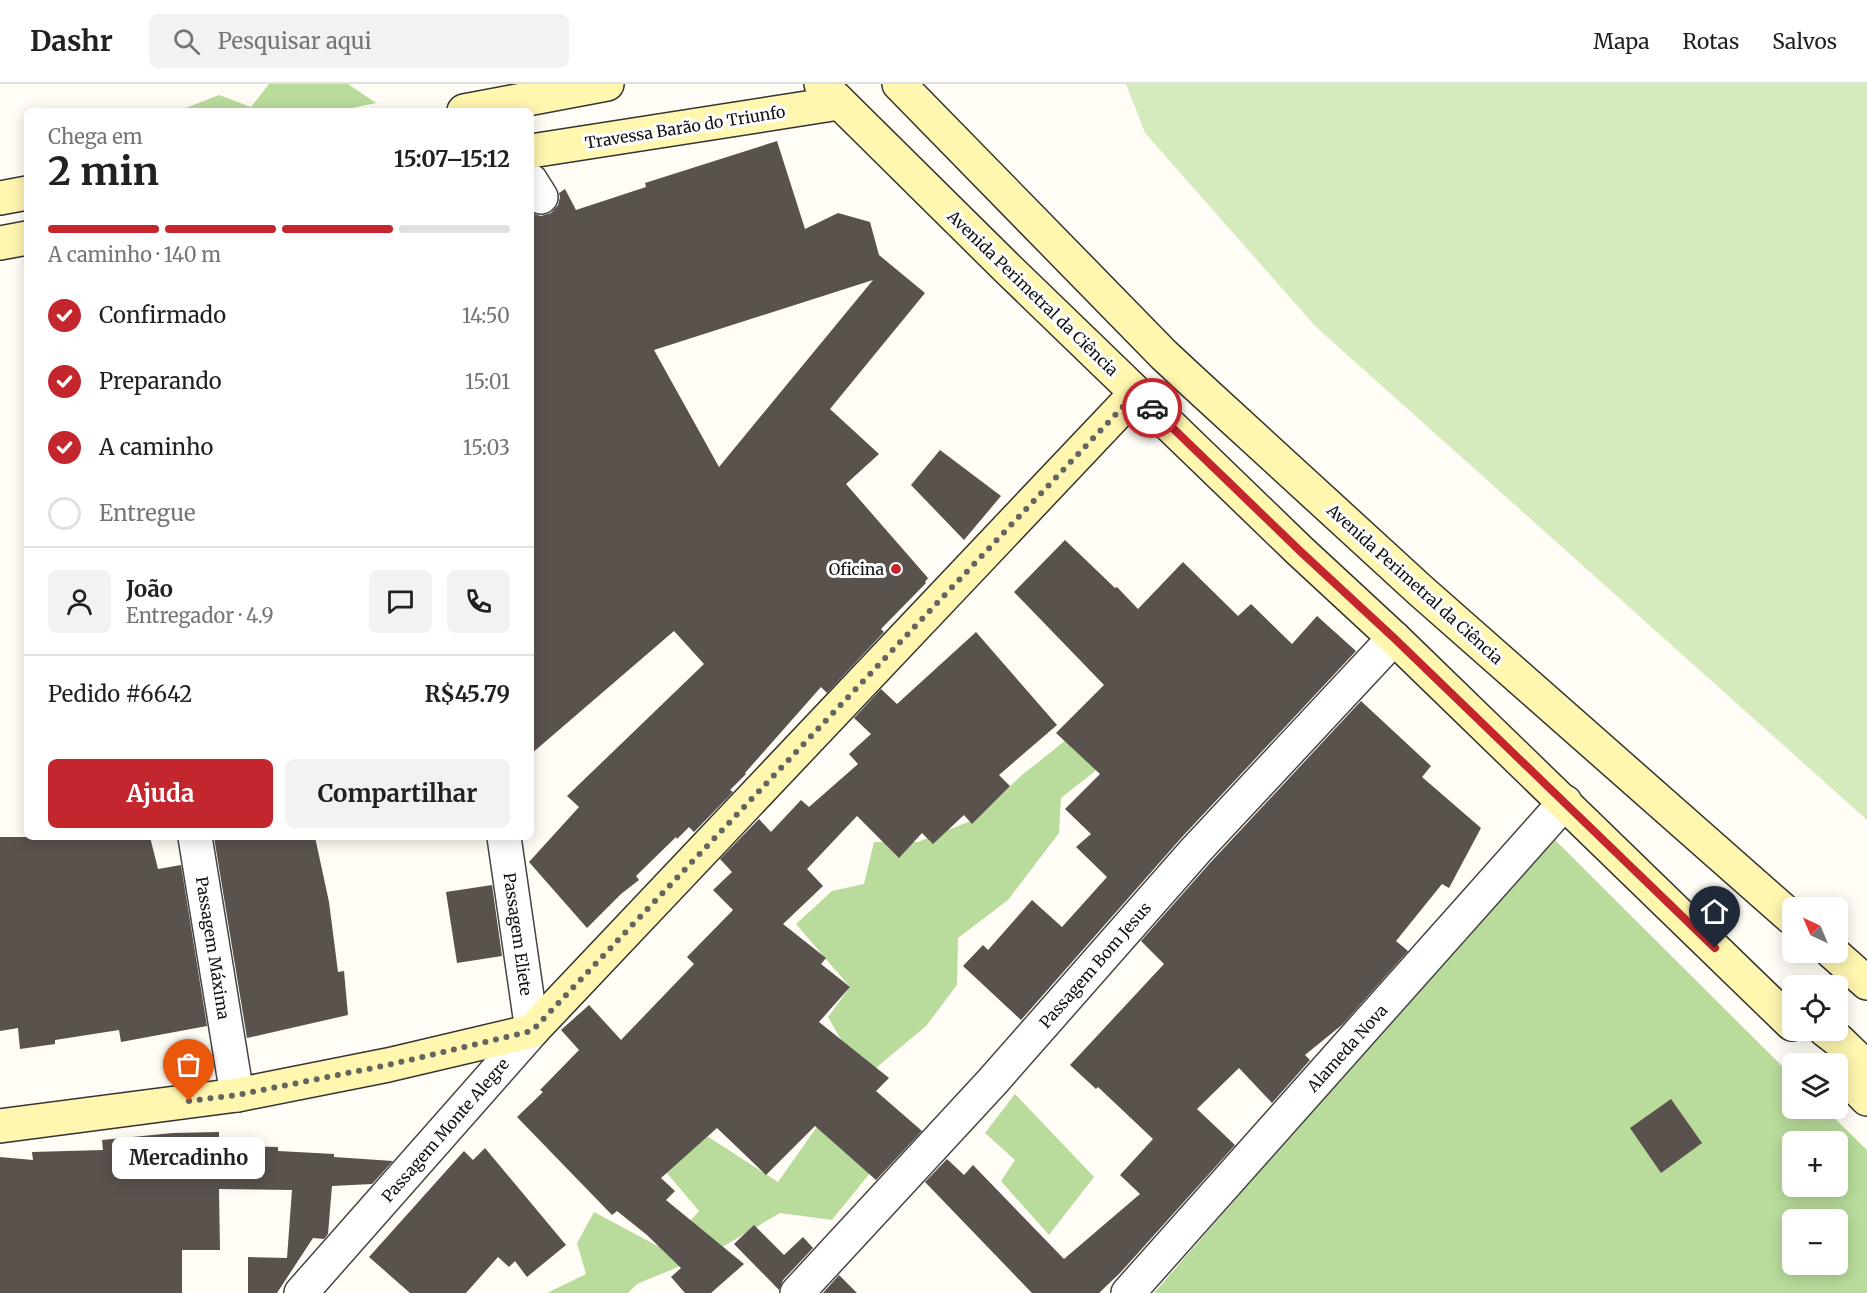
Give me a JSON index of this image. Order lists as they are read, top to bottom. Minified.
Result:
{"streets":{"main road":["Travessa Barão do Triunfo","Avenida Perimetral da Ciência","Passagem Monte Alegre"],"street":["Passagem Eliete","Passagem Máxima","Passagem Bom Jesus","Alameda Nova"]},"crossings":[["Travessa Barão do Triunfo","Avenida Perimetral da Ciência"],["Avenida Perimetral da Ciência","Passagem Bom Jesus"],["Avenida Perimetral da Ciência","Alameda Nova"],["Avenida Perimetral da Ciência","Passagem Monte Alegre"],["Passagem Eliete","Passagem Monte Alegre"]],"places":["Oficina","Mercadinho"],"north":"top left","page":{"header":"Dashr","search":"Pesquisar aqui","nav":["Mapa","Rotas","Salvos"],"heading":["2 min","Chega em","15:07–15:12"],"panel":["João","Entregador · 4.9","Pedido #6642","R$45.79"],"bar":"A caminho · 140 m","list":[["Confirmado","14:50"],["Preparando","15:01"],["A caminho","15:03"],"Entregue"],"buttons":["Ajuda","Compartilhar"],"map_buttons":["+","−"],"bubble":"Mercadinho"}}
